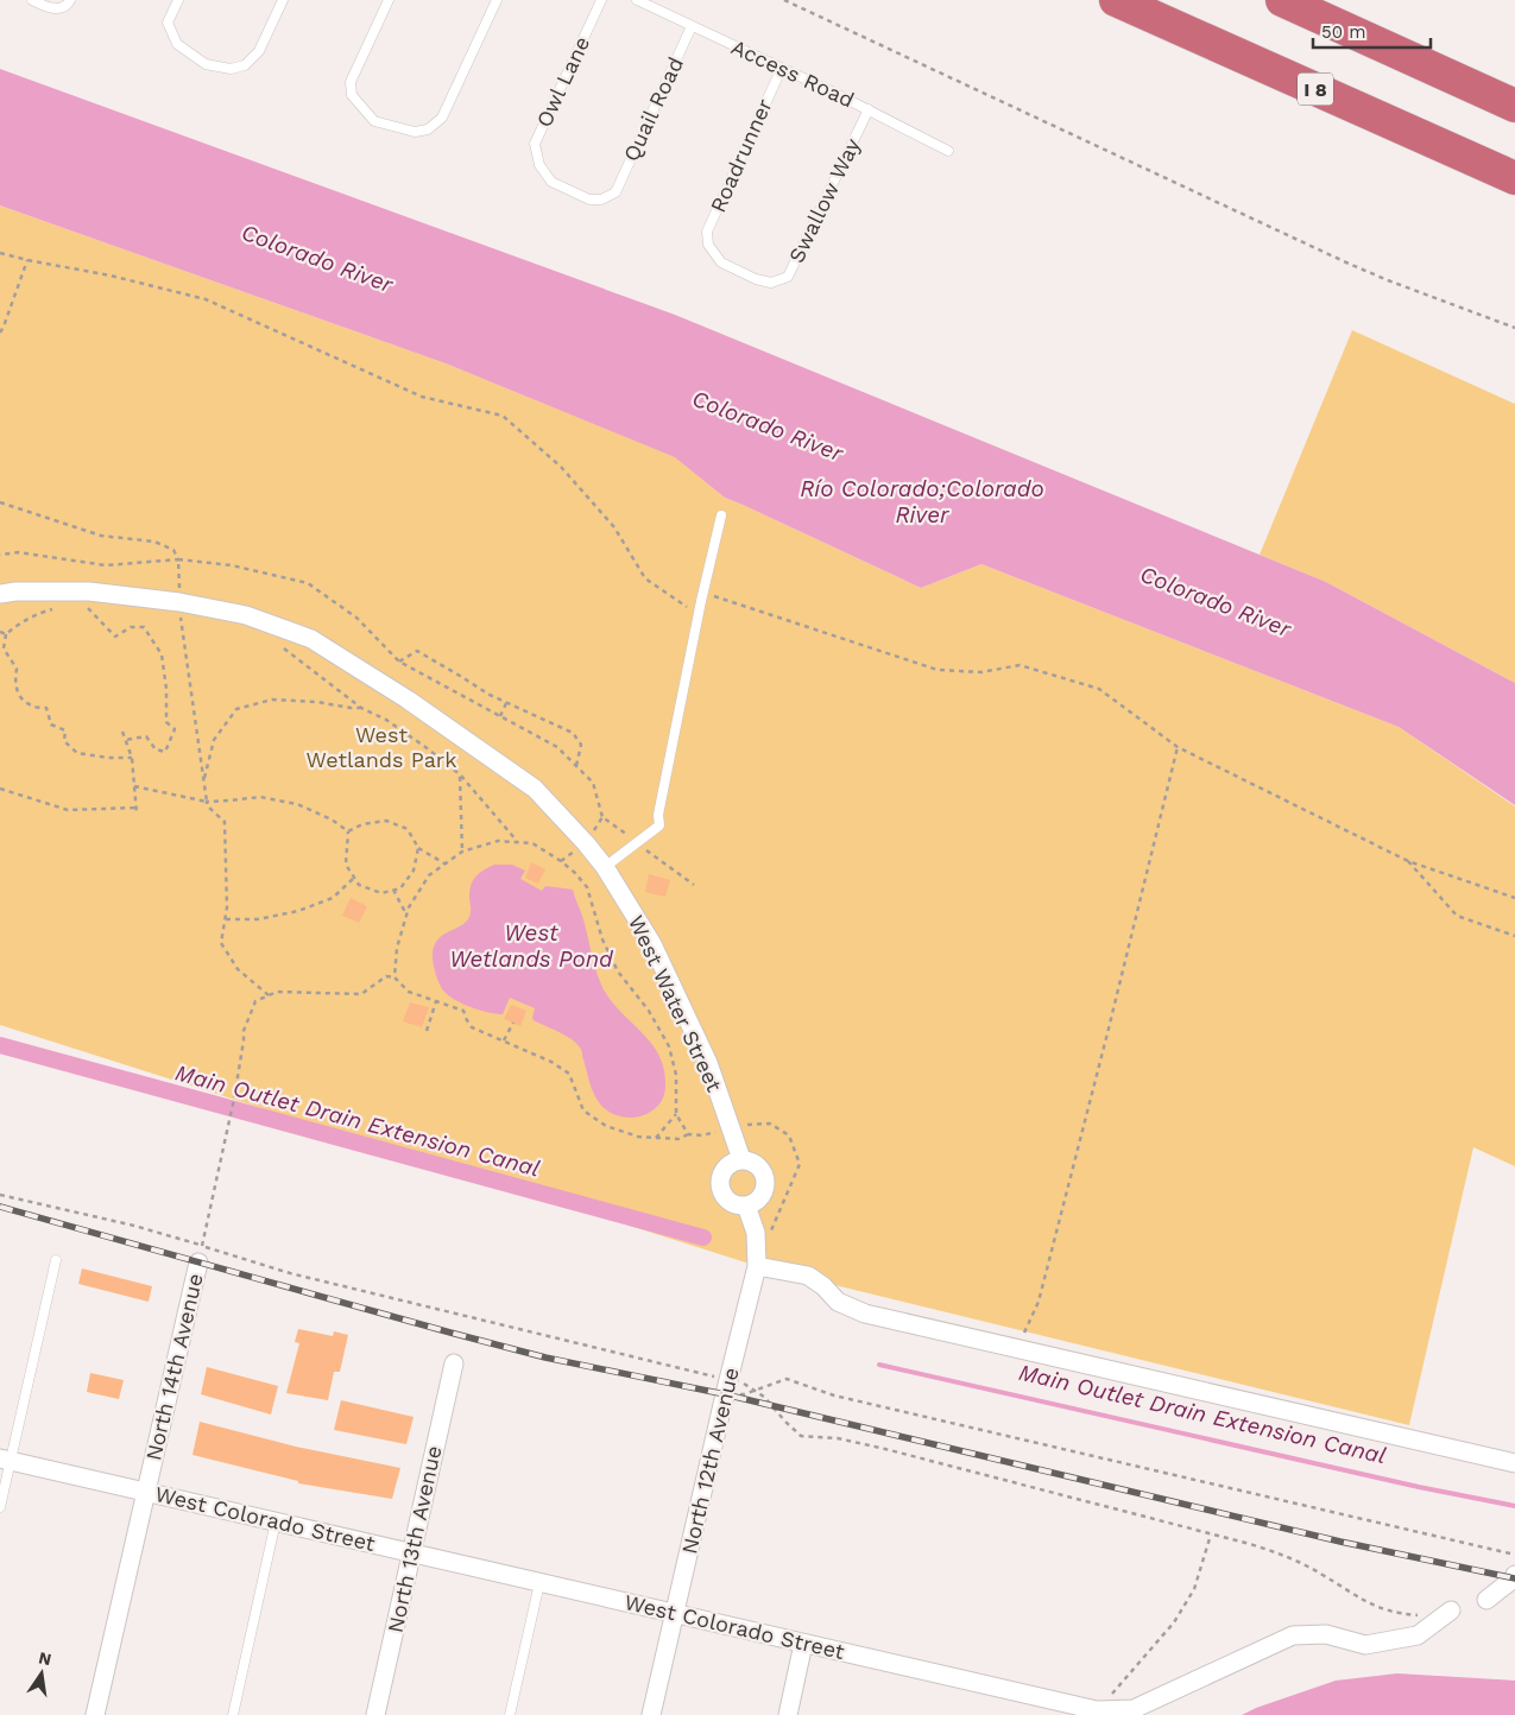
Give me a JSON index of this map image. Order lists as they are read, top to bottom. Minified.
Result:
{"streets":{"highway":["I 8"],"street":["West Water Street","North 14th Avenue","North 12th Avenue","West Colorado Street","North 13th Avenue"],"lane":["Access Road","Owl Lane","Quail Road","Roadrunner","Swallow Way"]},"crossings":[["Access Road","Quail Road"],["Access Road","Roadrunner"],["Access Road","Swallow Way"],["Owl Lane","Quail Road"],["Roadrunner","Swallow Way"],["West Water Street","North 12th Avenue"],["North 14th Avenue","West Colorado Street"],["North 12th Avenue","West Colorado Street"],["West Colorado Street","North 13th Avenue"]],"water":["Colorado River","Río Colorado;Colorado River","West Wetlands Pond","Main Outlet Drain Extension Canal"],"parks":["West Wetlands Park"],"scale_bar":"50 m","north":"top"}
